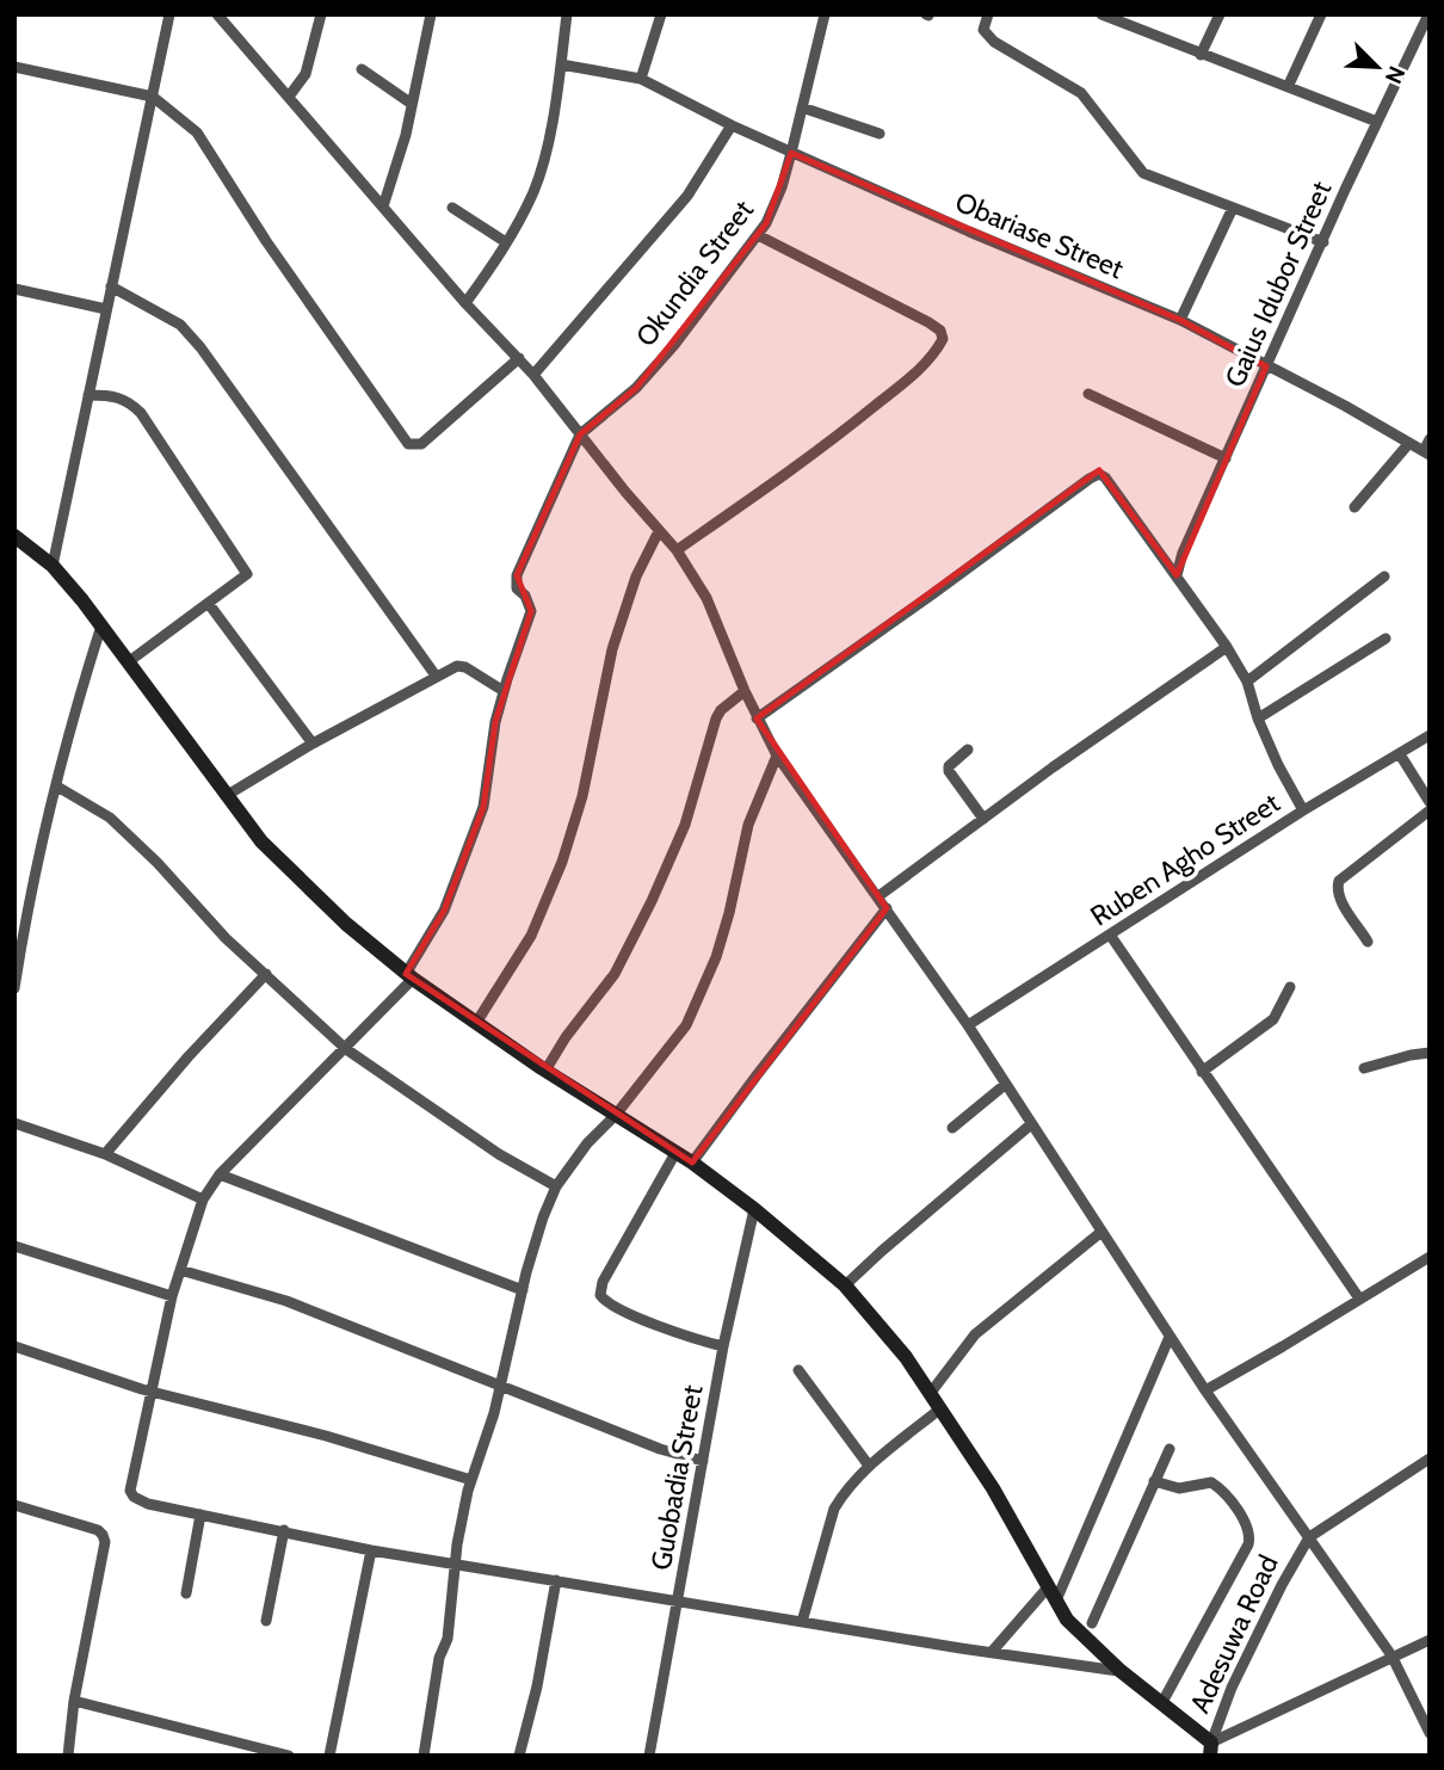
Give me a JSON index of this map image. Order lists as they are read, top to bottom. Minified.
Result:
{"streets":{"street":["Obariase Street","Okundia Street","Gaius Idubor Street","Ruben Agho Street","Guobadia Street","Adesuwa Road"]},"crossings":[["Obariase Street","Okundia Street"],["Obariase Street","Gaius Idubor Street"]],"north":"bottom right"}
